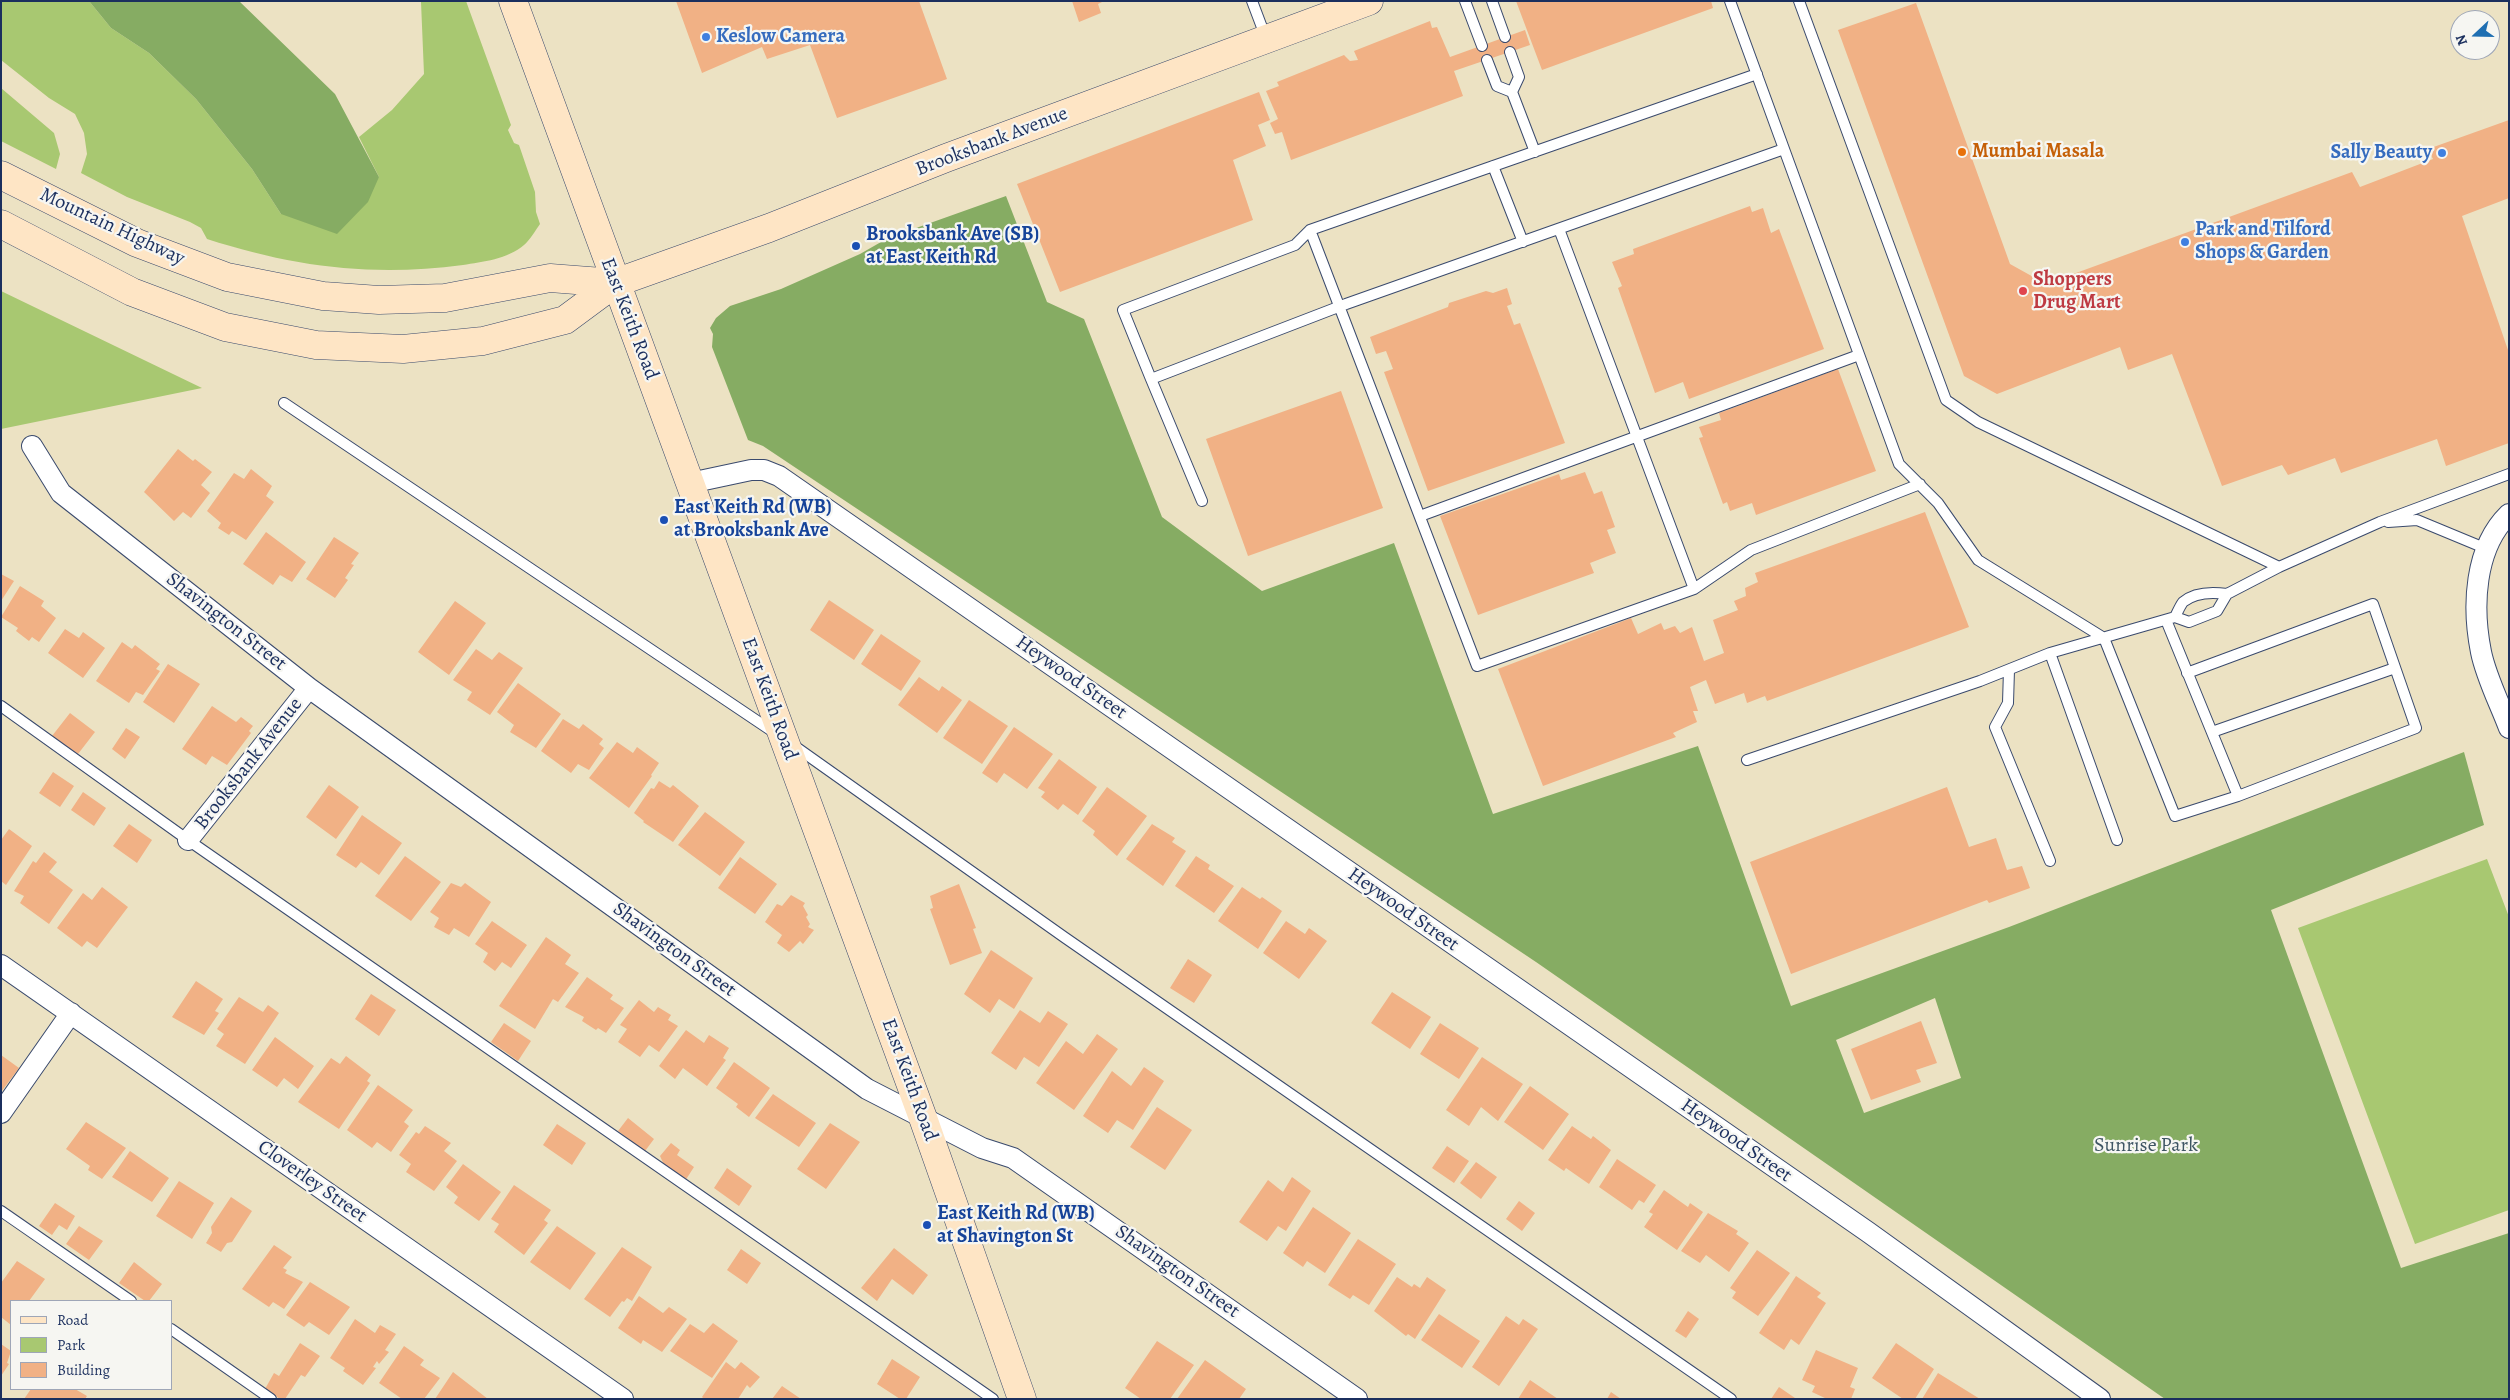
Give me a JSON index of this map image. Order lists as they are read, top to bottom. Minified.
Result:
{"streets":{"main road":["Brooksbank Avenue","Mountain Highway","East Keith Road"],"street":["Shavington Street","Heywood Street","Cloverley Street"]},"crossings":[["Brooksbank Avenue","Mountain Highway"],["Brooksbank Avenue","East Keith Road"],["Brooksbank Avenue","Shavington Street"],["Mountain Highway","East Keith Road"],["East Keith Road","Shavington Street"],["East Keith Road","Heywood Street"]],"parks":["Sunrise Park"],"places":["Keslow Camera","Mumbai Masala","Sally Beauty","Park and Tilford Shops & Garden","Brooksbank Ave (SB) at East Keith Rd","Shoppers Drug Mart","East Keith Rd (WB) at Brooksbank Ave","East Keith Rd (WB) at Shavington St"],"legend":["Road","Park","Building"],"north":"left"}
